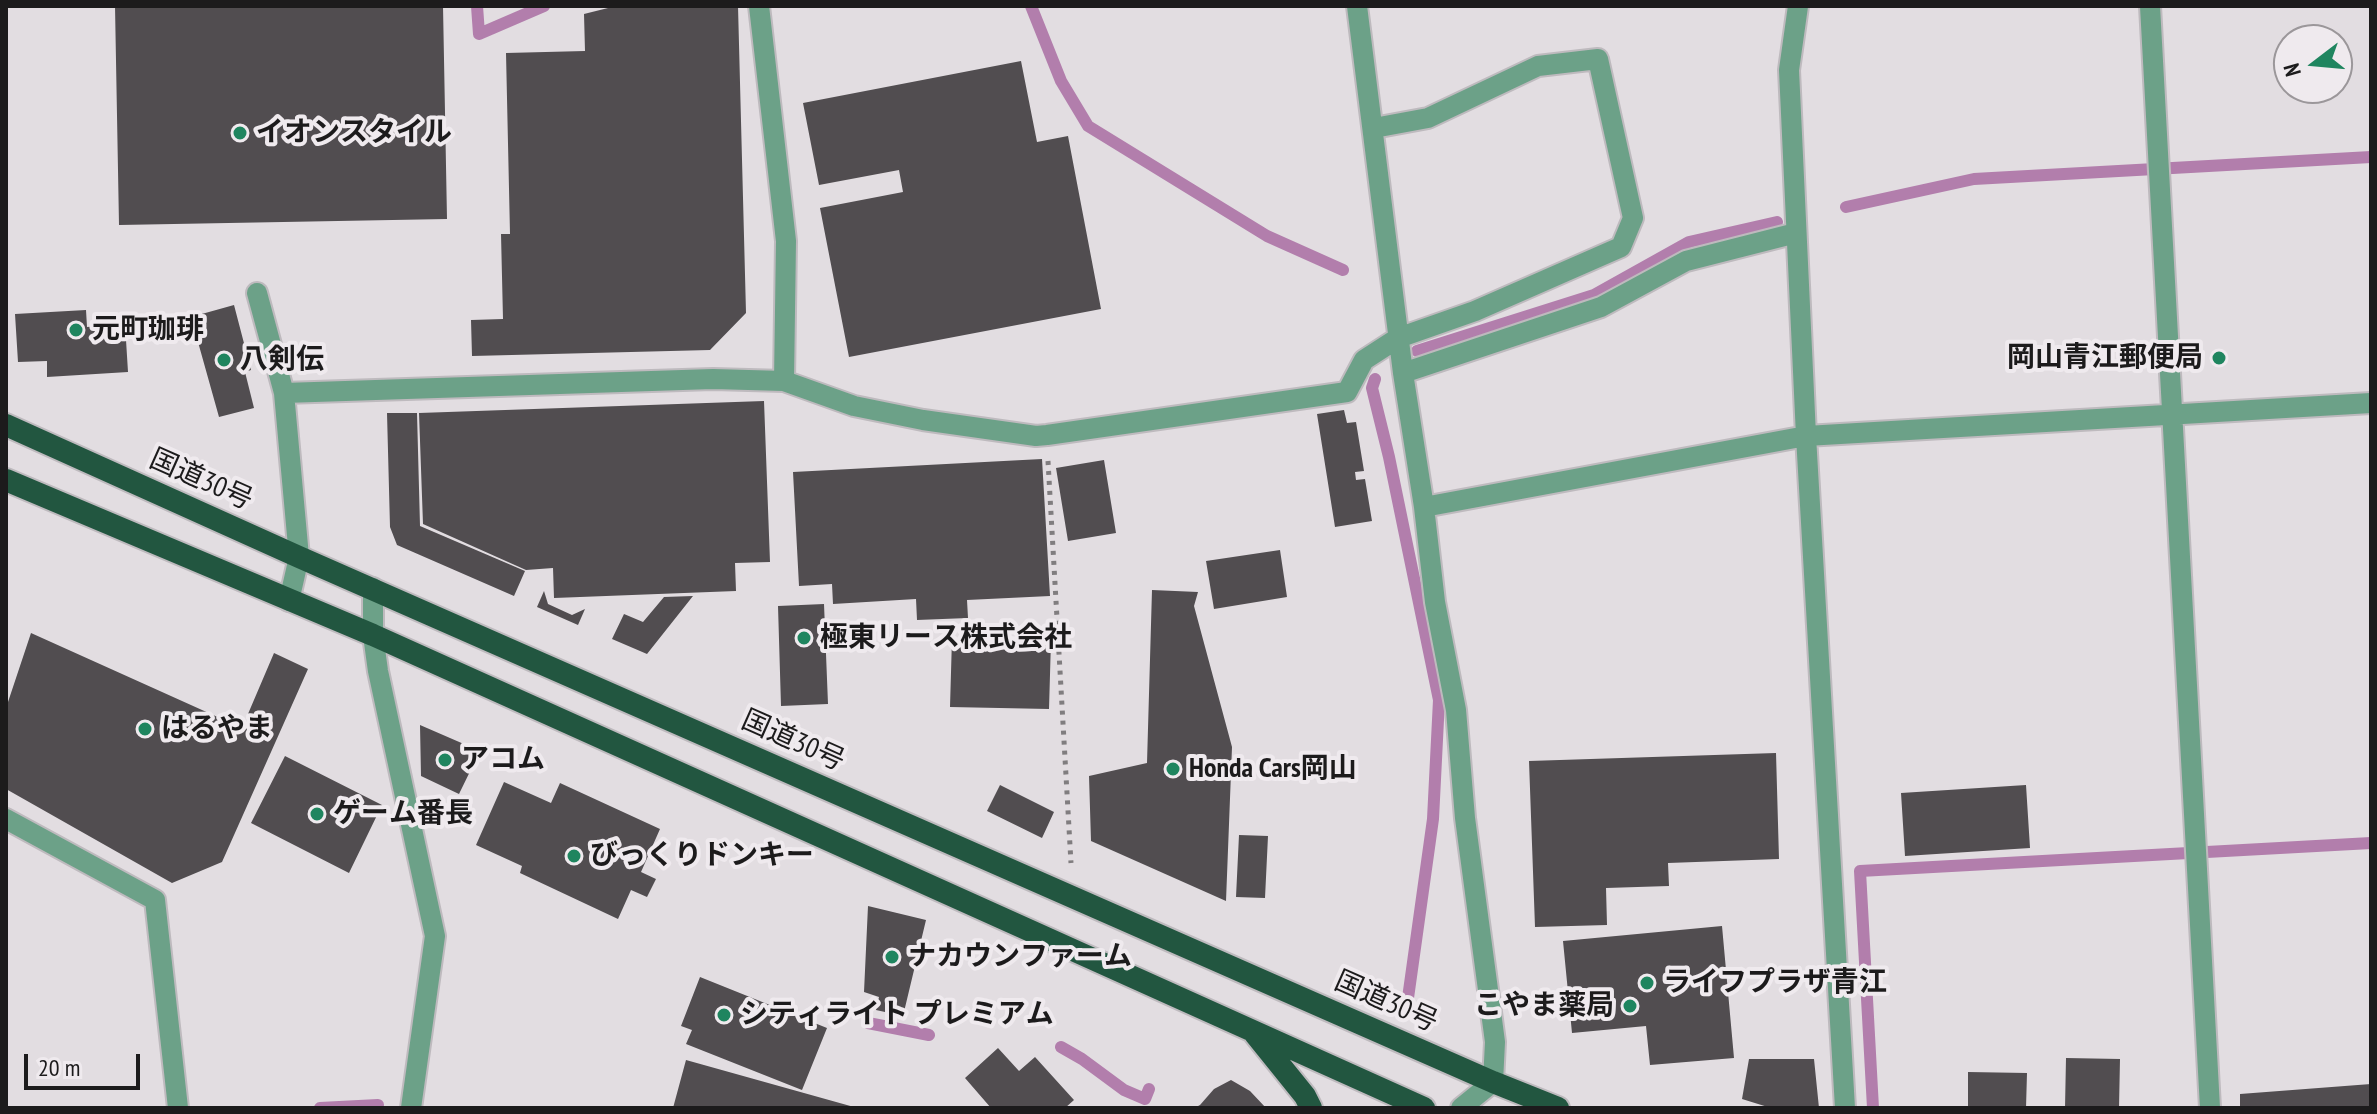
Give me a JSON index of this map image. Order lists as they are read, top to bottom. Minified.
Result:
{"streets":{"highway":["国道30号"]},"places":["イオンスタイル","元町珈琲","岡山青江郵便局","八剣伝","極東リース株式会社","はるやま","アコム","Honda Cars岡山","ゲーム番長","びっくりドンキー","ナカウンファーム","ライフプラザ青江","こやま薬局","シティライト プレミアム"],"scale_bar":"20 m","north":"left"}
